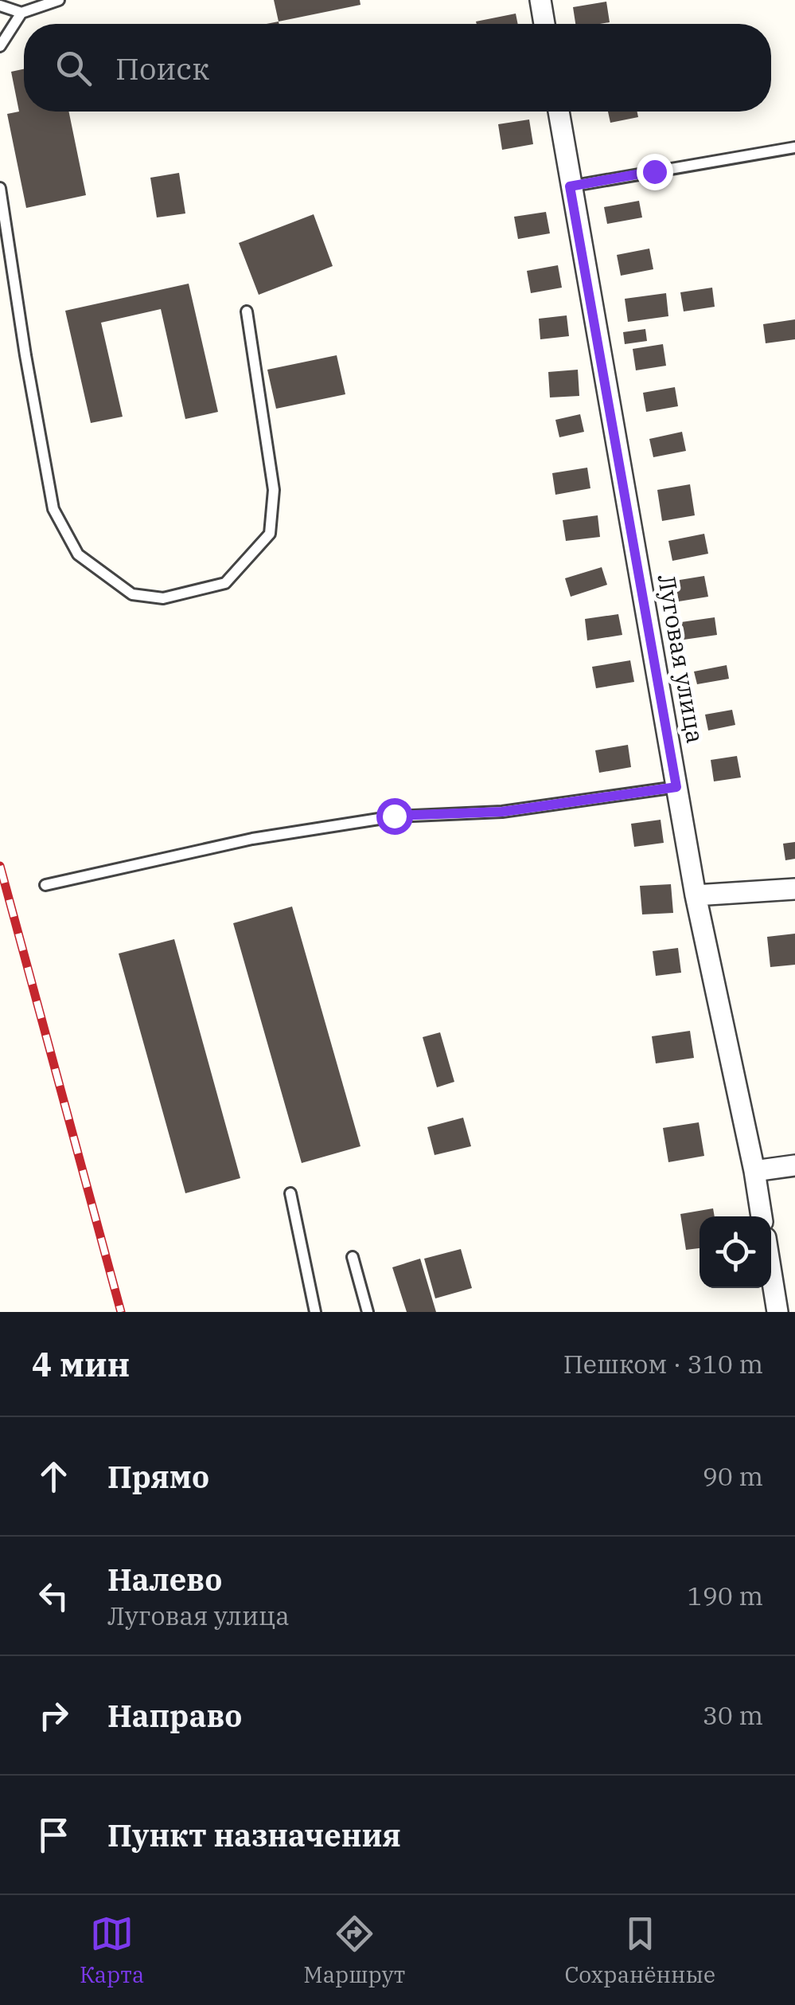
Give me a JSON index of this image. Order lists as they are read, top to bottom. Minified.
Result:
{"streets":{"street":["Луговая улица"]},"page":{"search":"Поиск","heading":["4 мин","Пешком · 310 m"],"list":[["Прямо","90 m"],["Налево","Луговая улица","190 m"],["Направо","30 m"],"Пункт назначения"],"nav":["Карта","Маршрут","Сохранённые"]}}
